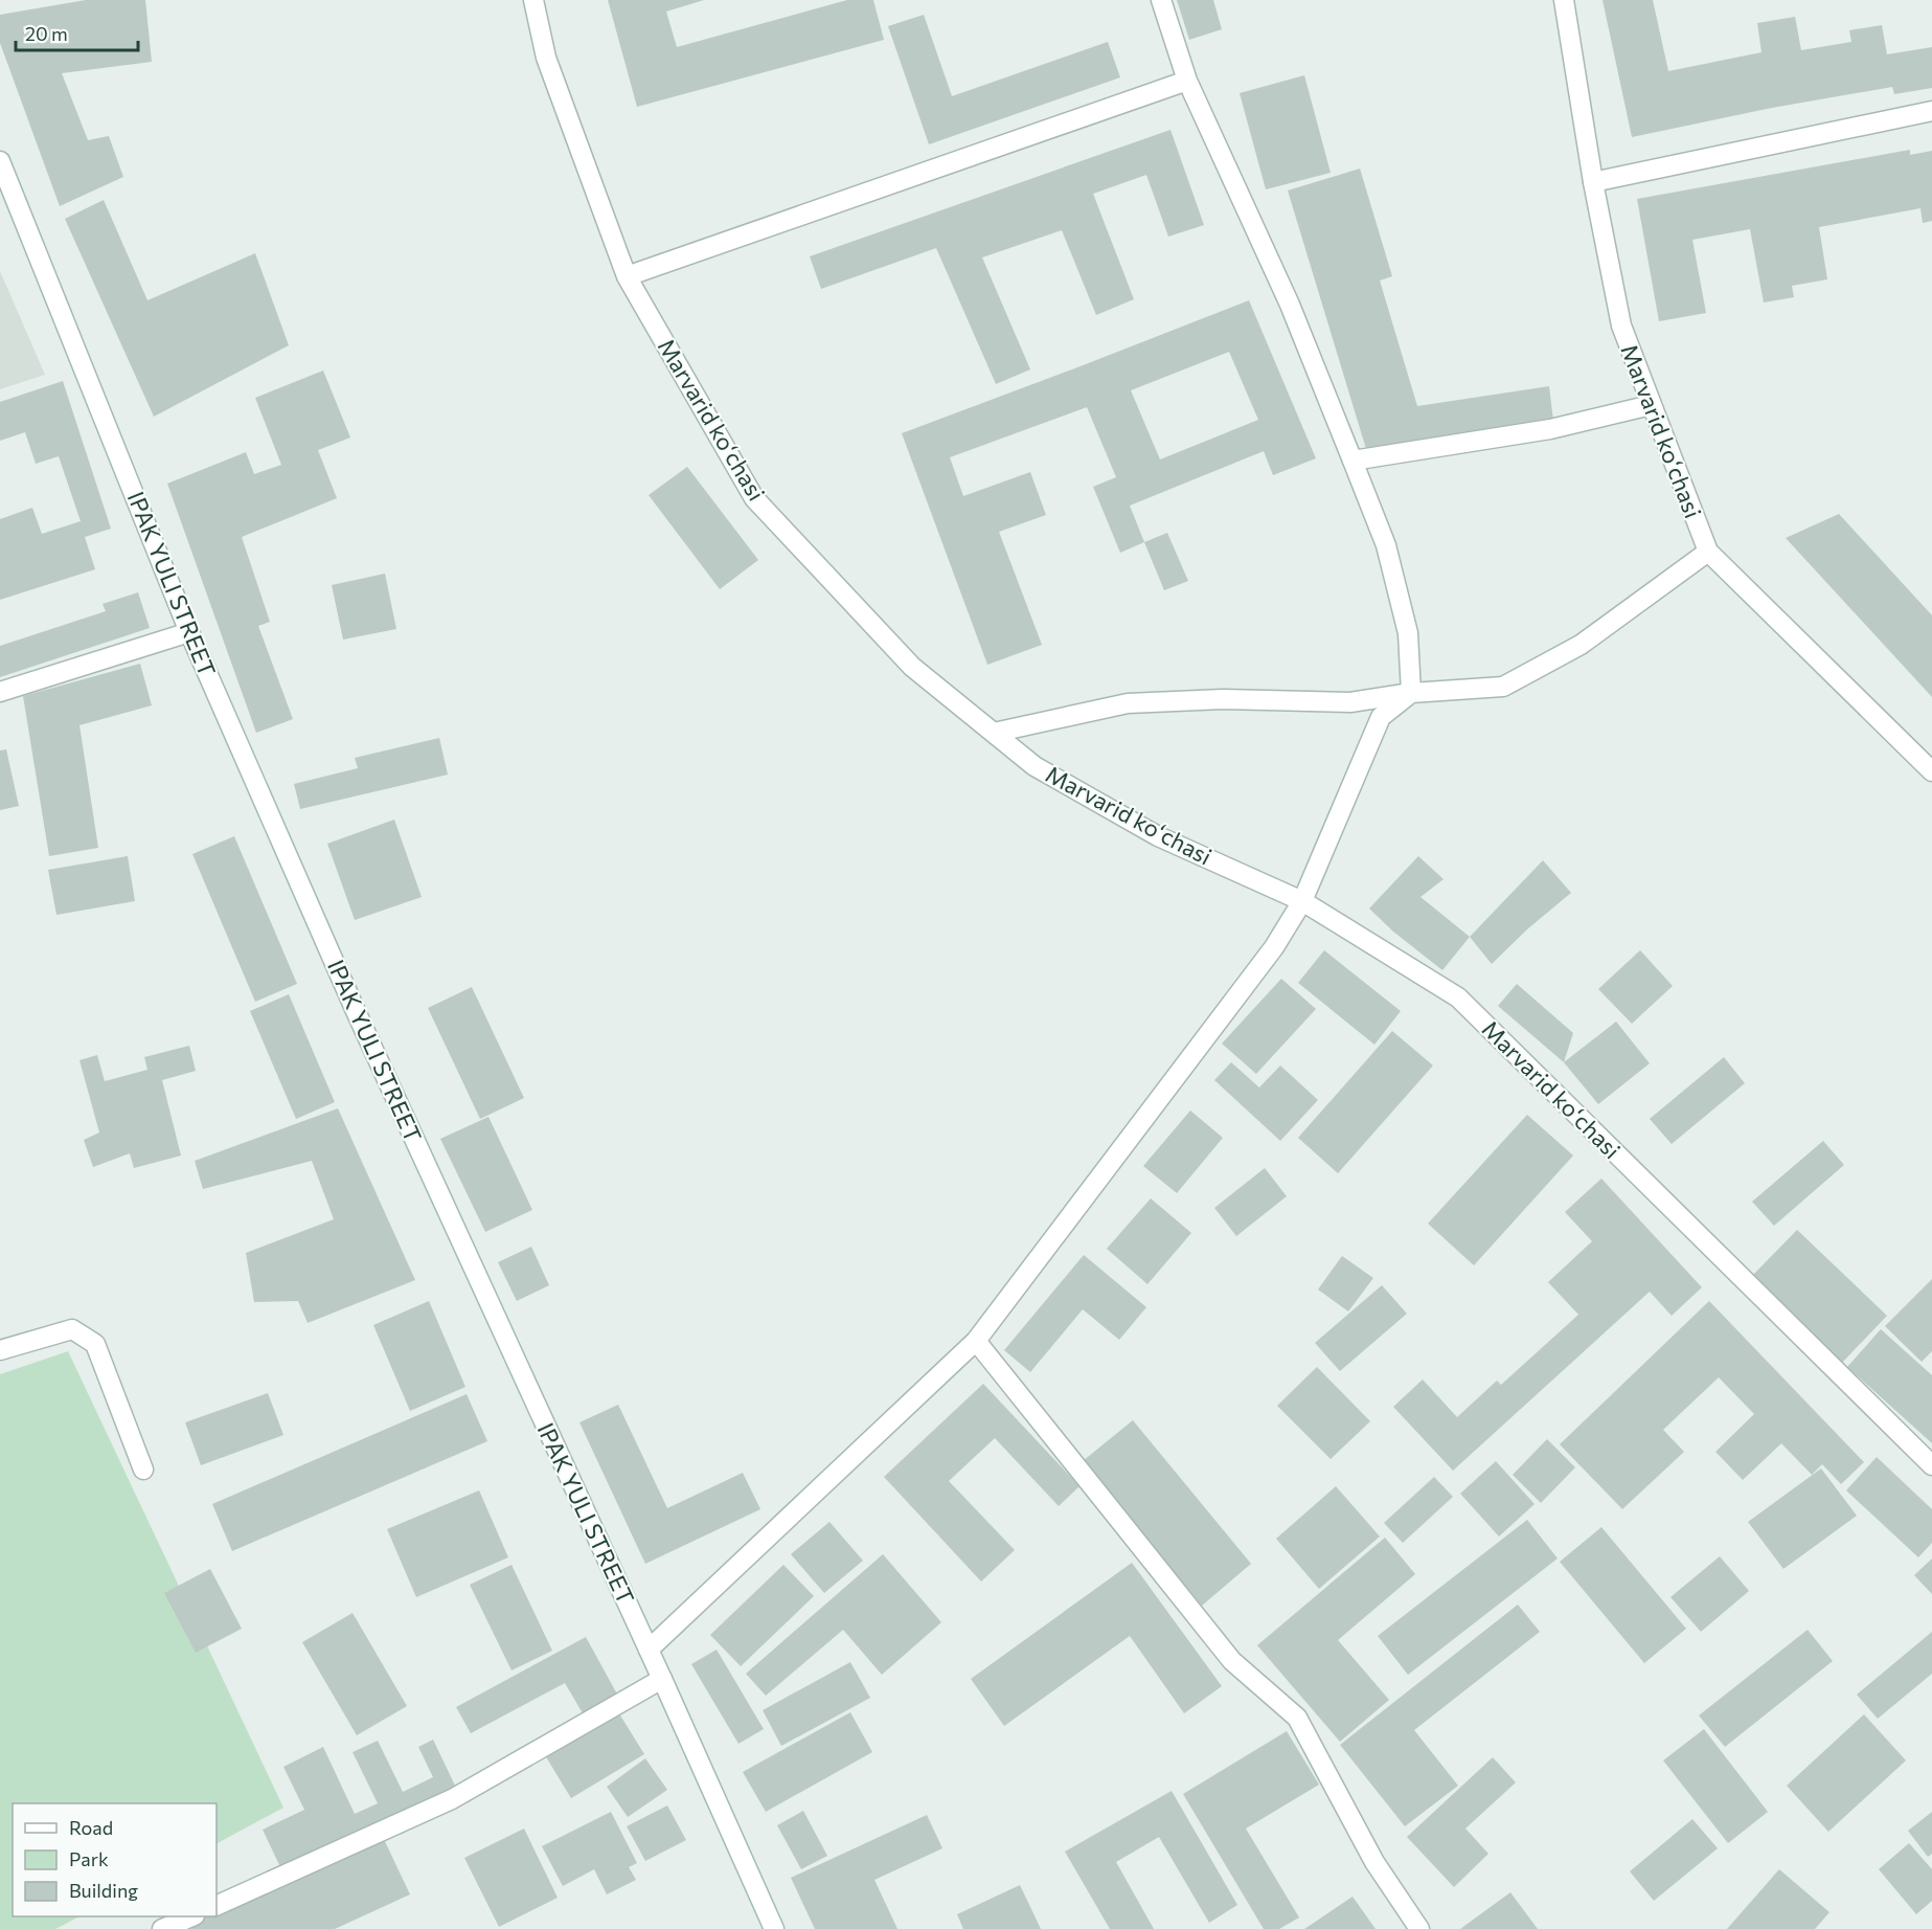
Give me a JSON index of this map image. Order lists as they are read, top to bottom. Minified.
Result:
{"streets":{"street":["Marvarid koʻchasi","IPAK YULI STREET"]},"legend":["Road","Park","Building"],"scale_bar":"20 m"}
